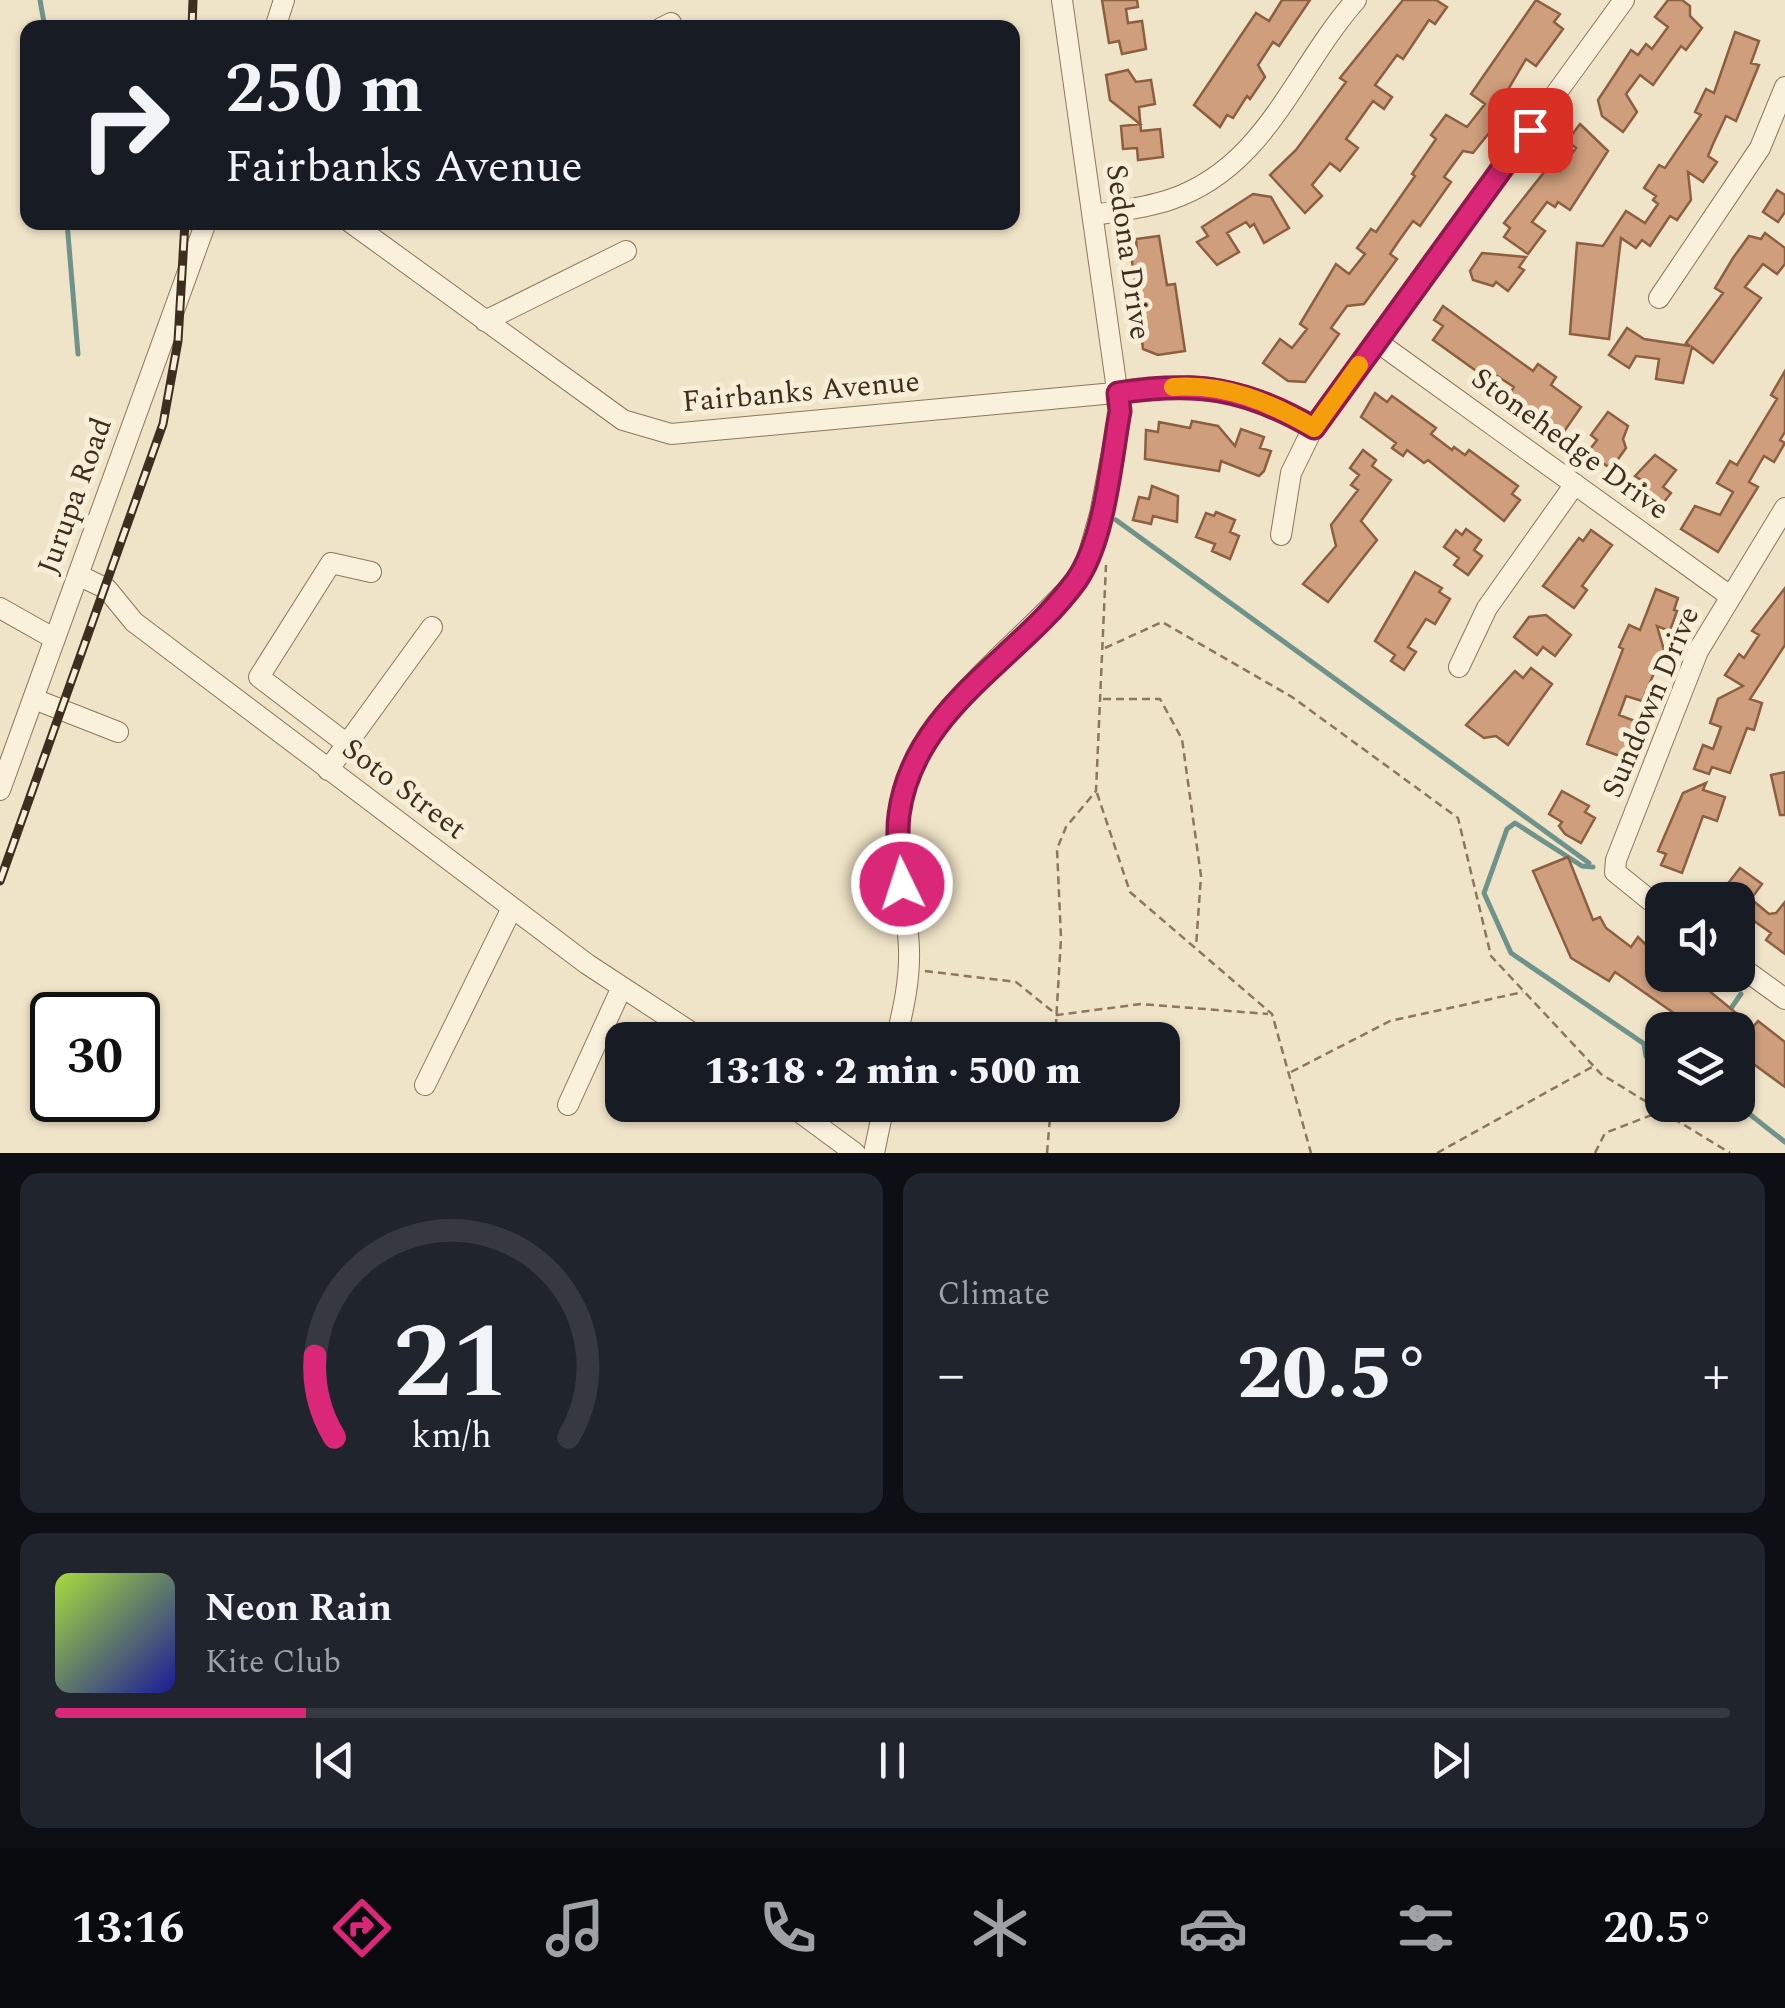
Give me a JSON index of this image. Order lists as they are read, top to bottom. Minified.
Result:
{"streets":{"street":["Sedona Drive","Fairbanks Avenue","Stonehedge Drive","Jurupa Road","Sundown Drive","Soto Street"]},"crossings":[["Sedona Drive","Fairbanks Avenue"],["Stonehedge Drive","Sundown Drive"],["Jurupa Road","Soto Street"]],"page":{"turn":["250 m","Fairbanks Avenue"],"limit":"30","trip":"13:18 · 2 min · 500 m","tile":"Climate","heat":["−","20.5°","+"],"song":["Neon Rain","Kite Club"],"tabs":["13:16","20.5°"],"gauge":["21","km/h"]}}
